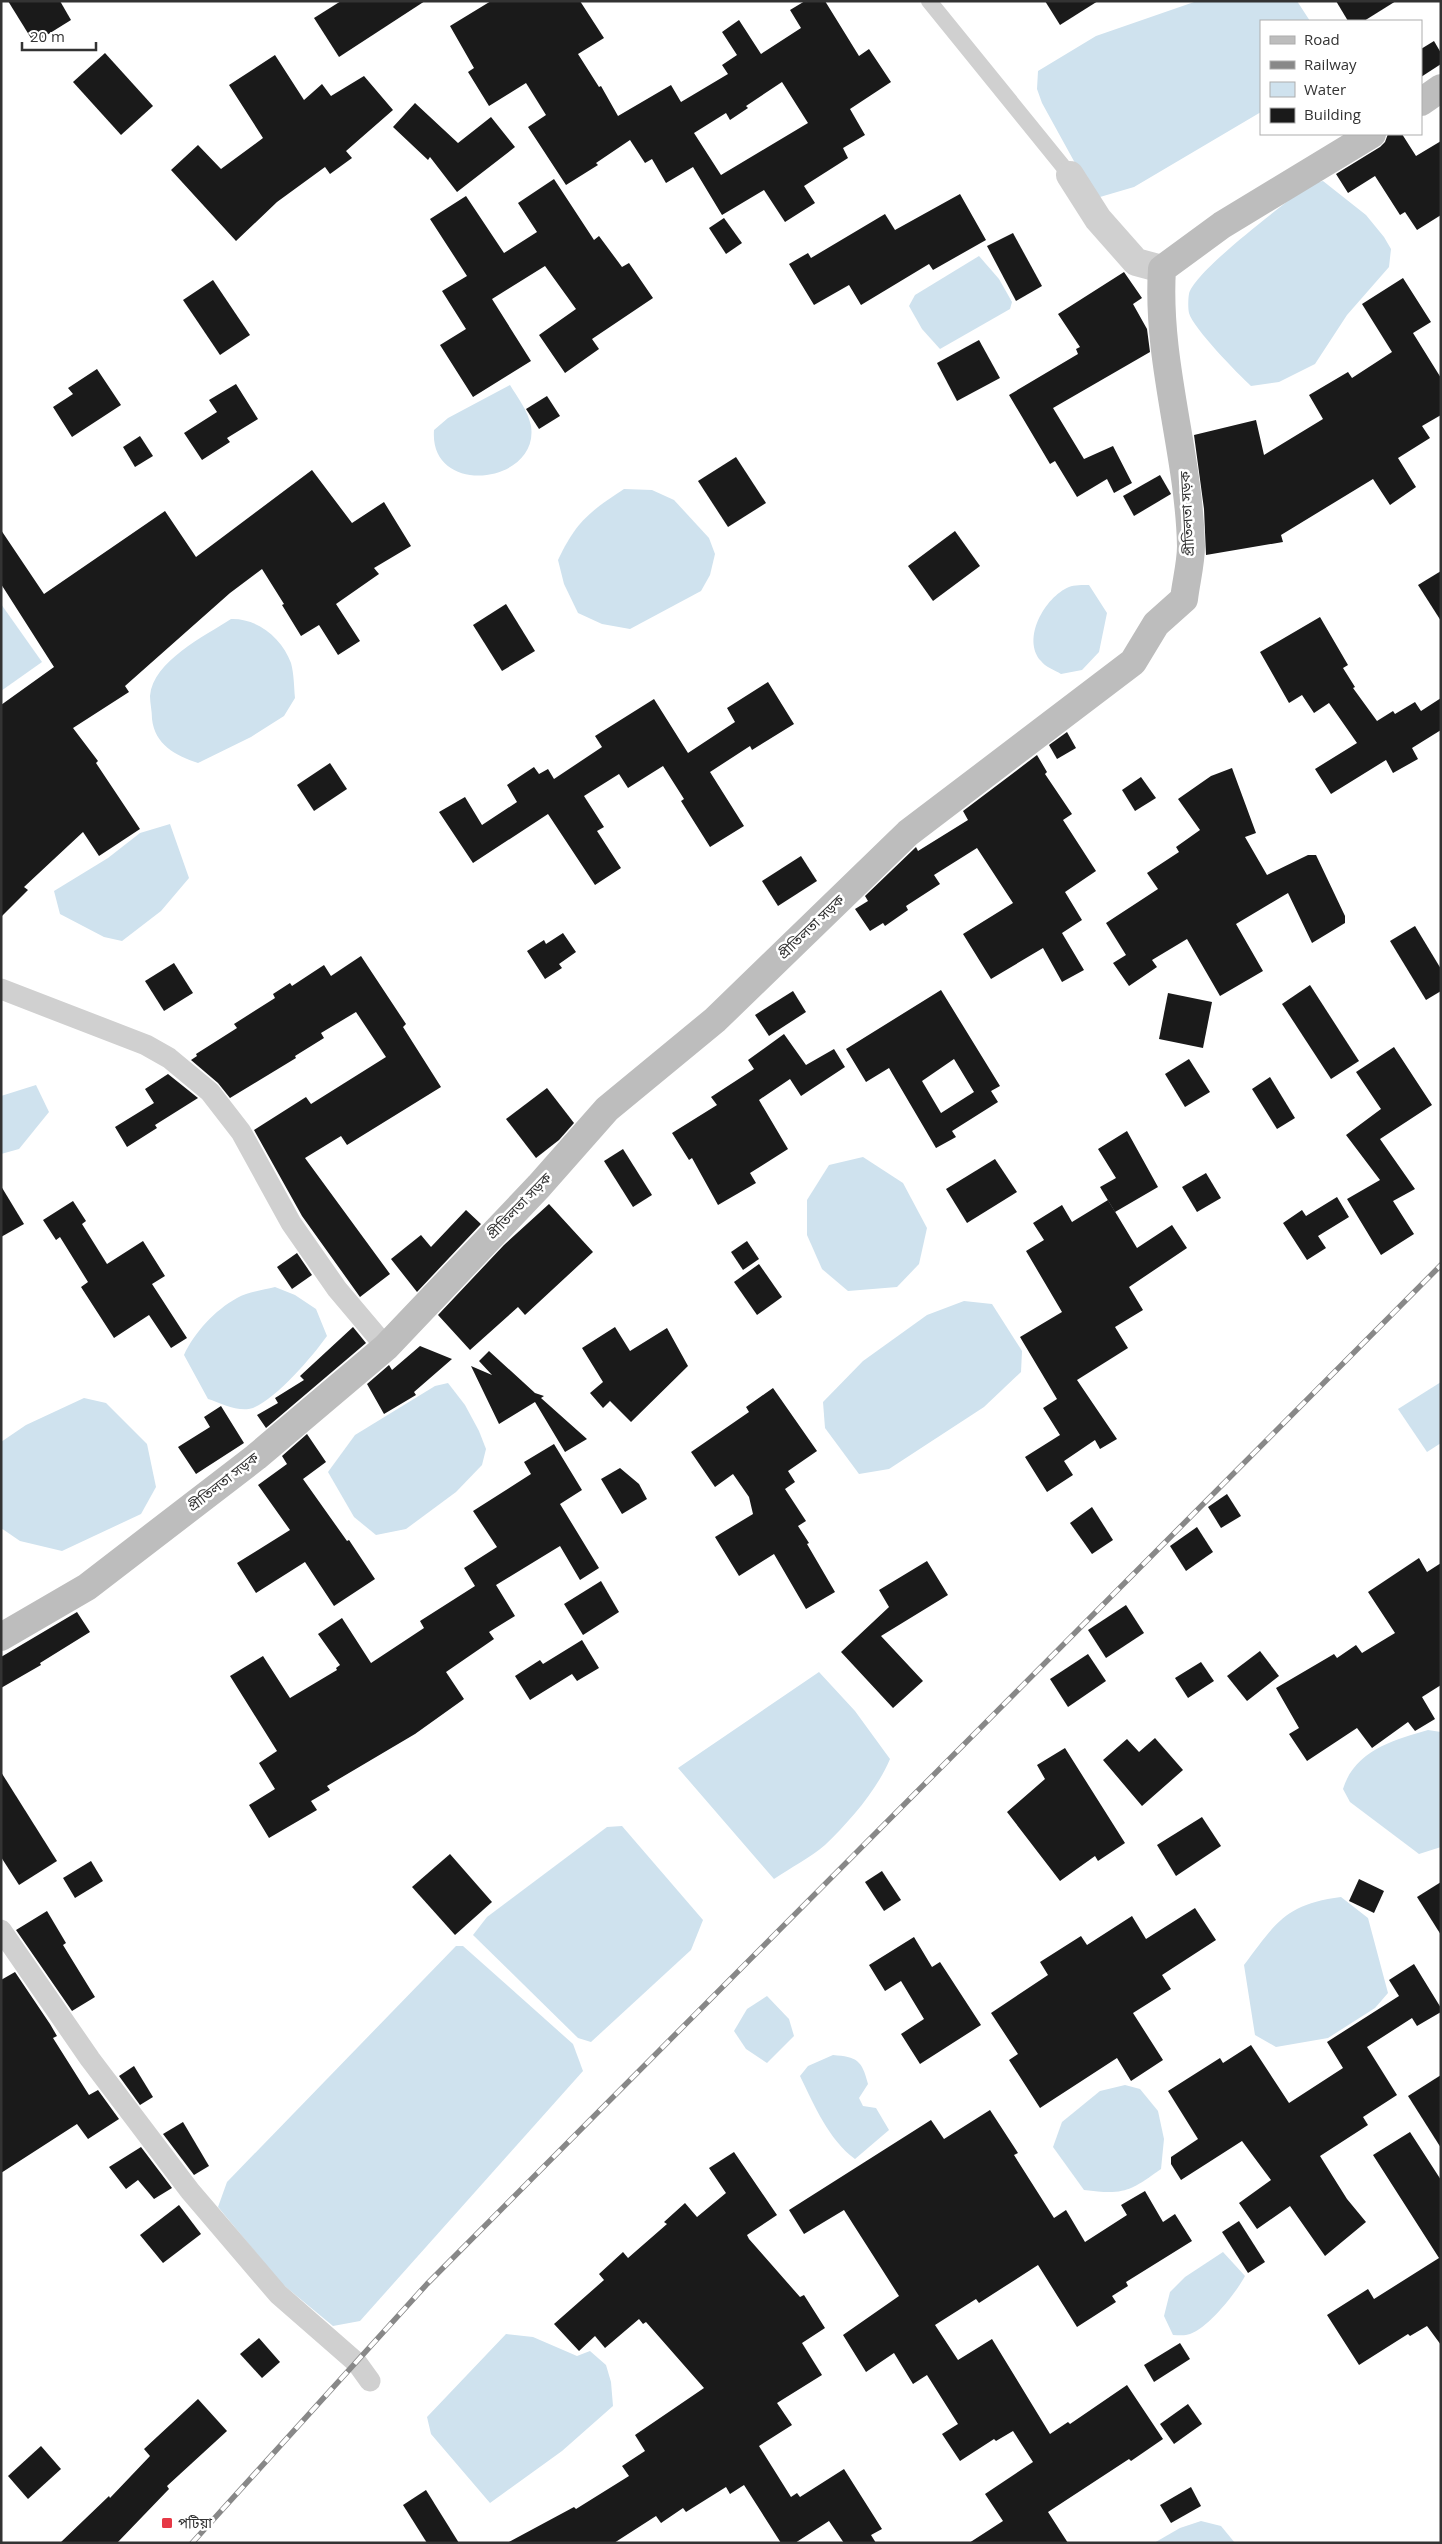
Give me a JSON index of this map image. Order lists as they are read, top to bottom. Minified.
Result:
{"streets":{"main road":["প্রীতিলতা সড়ক"]},"places":{"transit":["পটিয়া"]},"legend":["Road","Railway","Water","Building"],"scale_bar":"20 m"}
